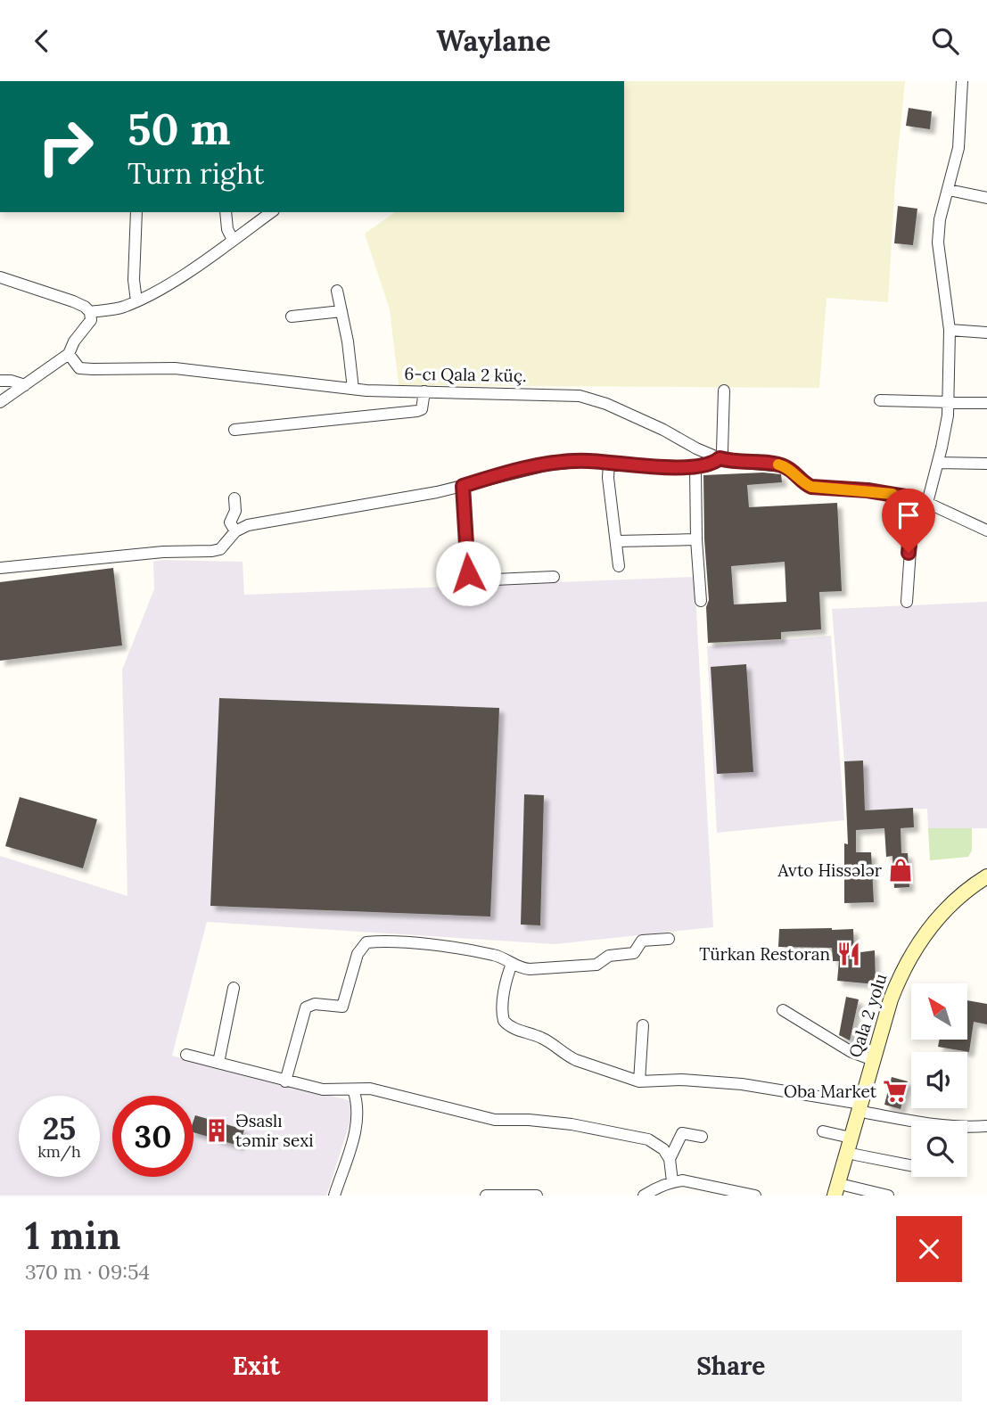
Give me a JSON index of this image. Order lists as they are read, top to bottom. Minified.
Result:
{"streets":{"main road":["Qala 2 yolu"],"street":["6-cı Qala 2 küç."]},"places":{"shop":["Avto Hissələr"],"restaurant":["Türkan Restoran"],"supermarket":["Oba Market"],"building":["Əsaslı təmir sexi"]},"north":"top left","page":{"header":"Waylane","turn":["50 m","Turn right"],"speed":"25 km/h","limit":"30","heading":["1 min","370 m · 09:54"],"buttons":["Exit","Share"]}}
